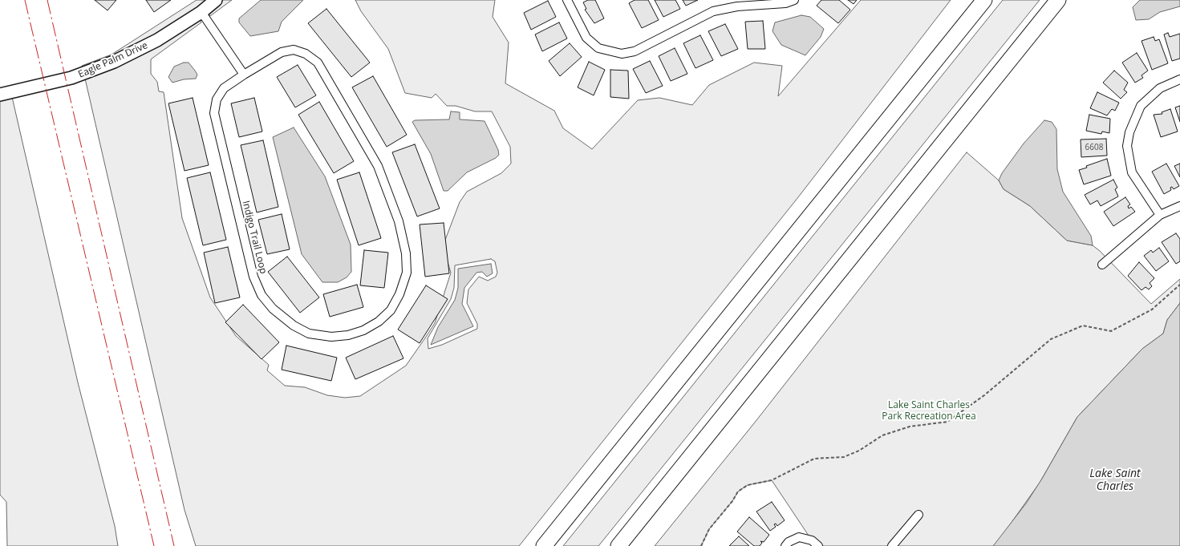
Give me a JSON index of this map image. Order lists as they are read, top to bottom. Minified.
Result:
{"streets":{"street":["Eagle Palm Drive","Indigo Trail Loop"]},"water":["Lake Saint Charles"],"parks":["Lake Saint Charles Park Recreation Area"],"house_numbers":["6608"]}
